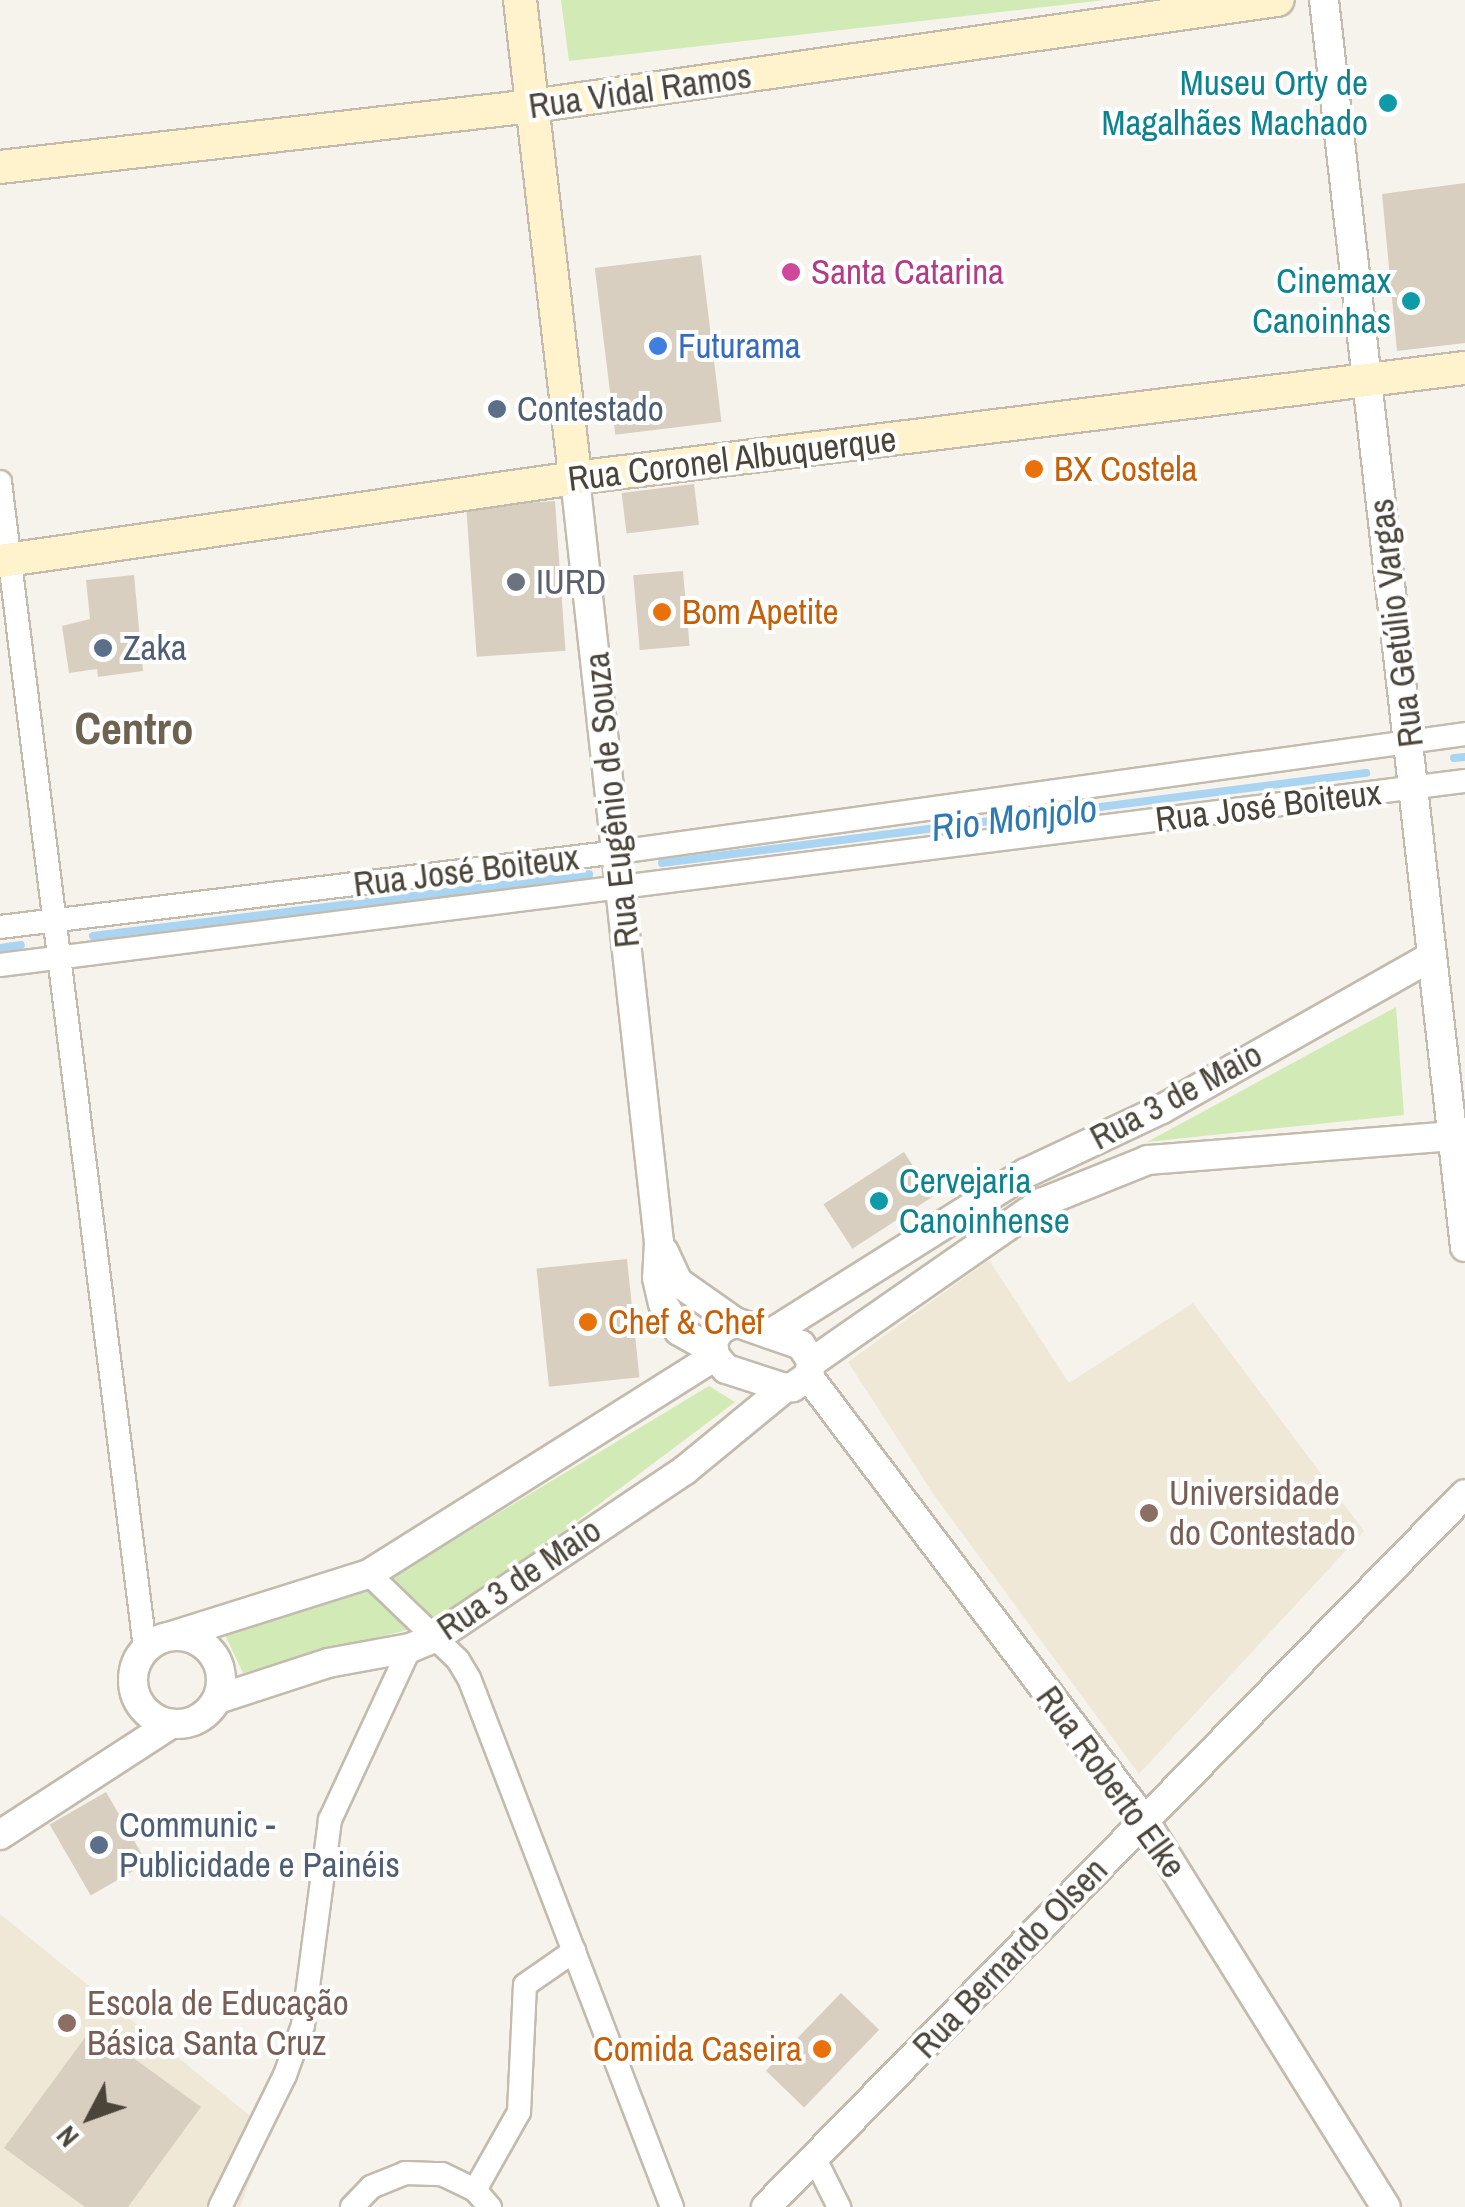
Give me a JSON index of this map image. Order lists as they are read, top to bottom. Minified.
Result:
{"streets":{"main road":["Rua Vidal Ramos","Rua Coronel Albuquerque","Rua Eugênio de Souza"],"street":["Rua Getúlio Vargas","Rua José Boiteux","Rua 3 de Maio","Rua Roberto Elke","Rua Bernardo Olsen"]},"crossings":[["Rua Vidal Ramos","Rua Eugênio de Souza"],["Rua Coronel Albuquerque","Rua Getúlio Vargas"],["Rua Coronel Albuquerque","Rua Eugênio de Souza"],["Rua Getúlio Vargas","Rua José Boiteux"],["Rua Getúlio Vargas","Rua 3 de Maio"],["Rua Eugênio de Souza","Rua José Boiteux"],["Rua Eugênio de Souza","Rua 3 de Maio"],["Rua Eugênio de Souza","Rua Roberto Elke"],["Rua 3 de Maio","Rua Roberto Elke"],["Rua Roberto Elke","Rua Bernardo Olsen"]],"districts":["Centro"],"water":["Rio Monjolo"],"places":["Museu Orty de Magalhães Machado","Santa Catarina","Cinemax Canoinhas","Futurama","Contestado","BX Costela","IURD","Bom Apetite","Zaka","Cervejaria Canoinhense","Chef & Chef","Universidade do Contestado","Communic - Publicidade e Painéis","Escola de Educação Básica Santa Cruz","Comida Caseira"],"north":"bottom left"}
